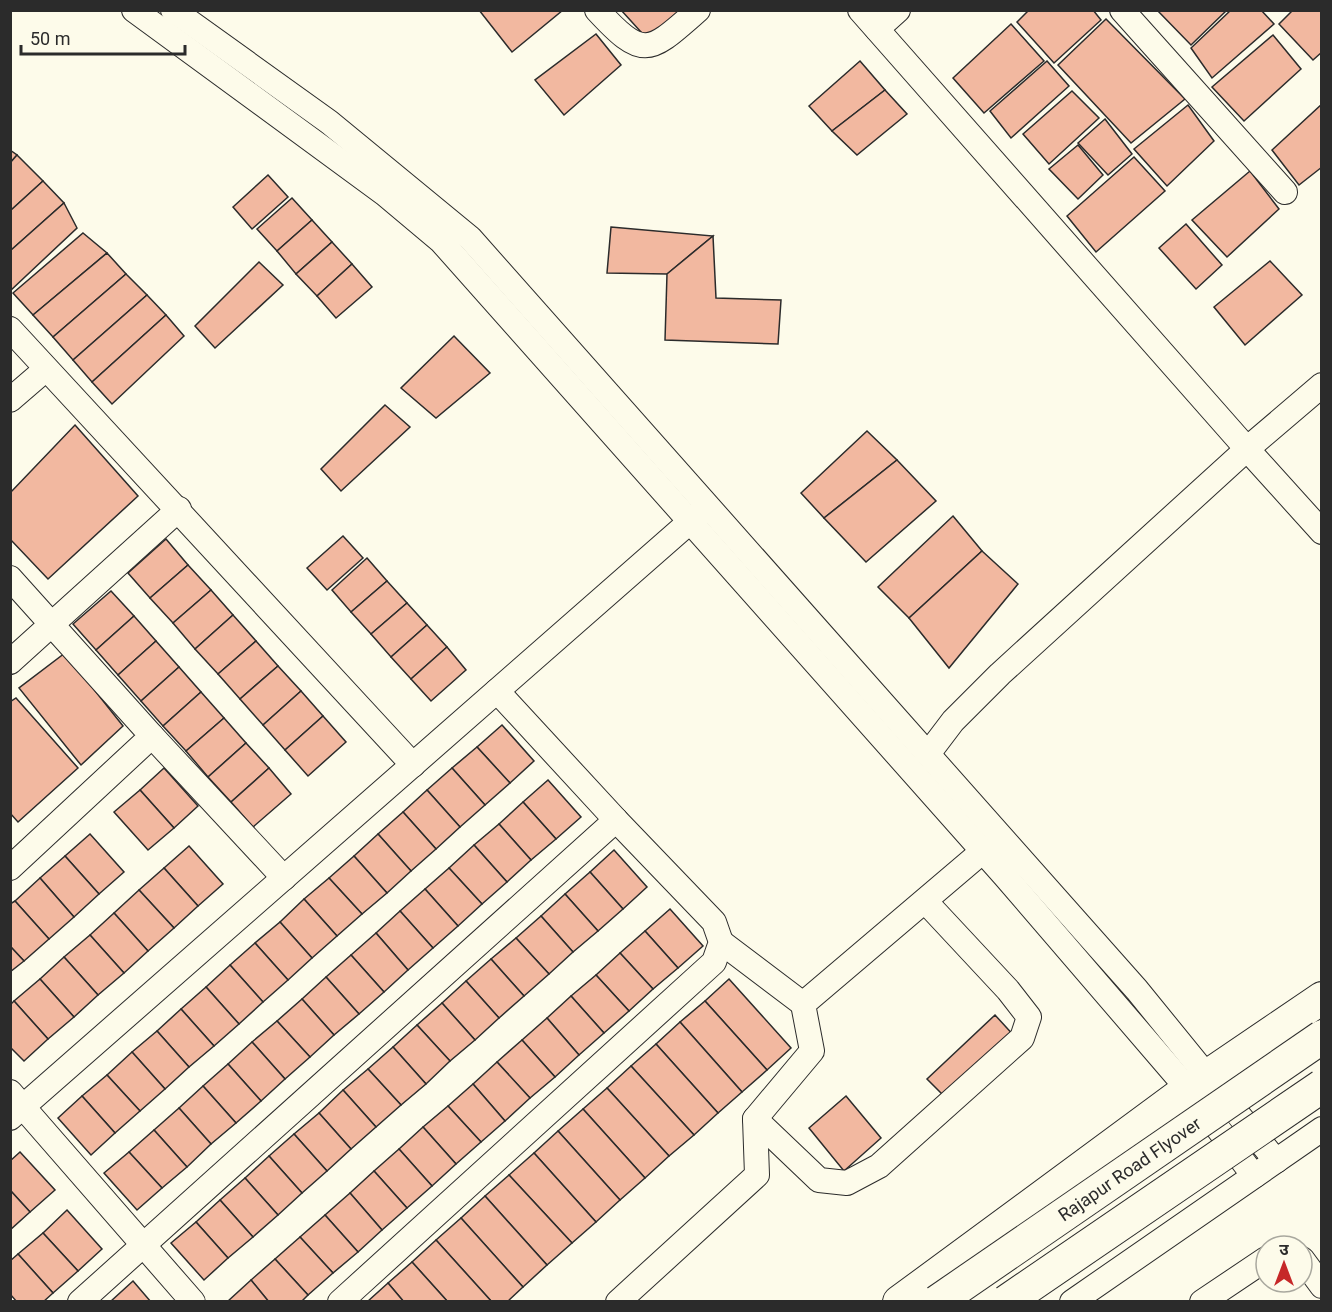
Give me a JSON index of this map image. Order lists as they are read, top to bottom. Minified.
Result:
{"streets":{"highway":["Rajapur Road Flyover"]},"scale_bar":"50 m","north":"top"}
